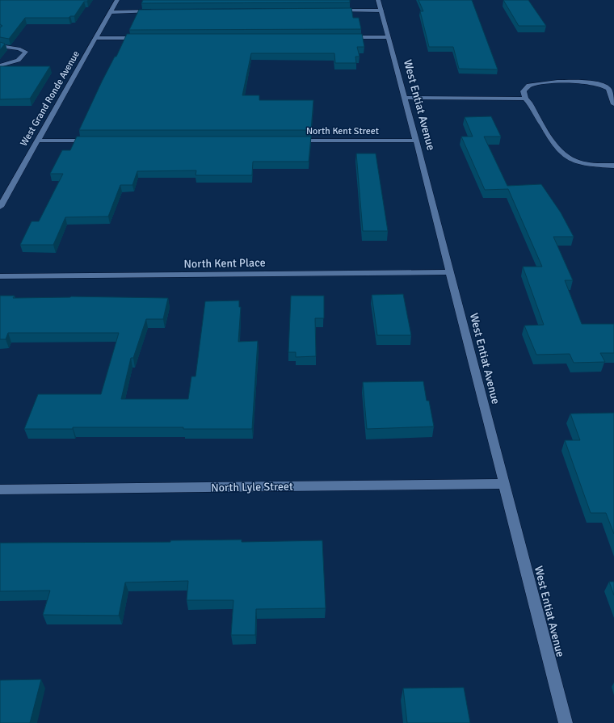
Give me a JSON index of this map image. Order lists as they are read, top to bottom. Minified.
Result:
{"streets":{"street":["West Grand Ronde Avenue","West Entiat Avenue","North Kent Street","North Kent Place","North Lyle Street"]},"crossings":[["West Entiat Avenue","North Kent Street"],["West Entiat Avenue","North Kent Place"],["West Entiat Avenue","North Lyle Street"]]}
